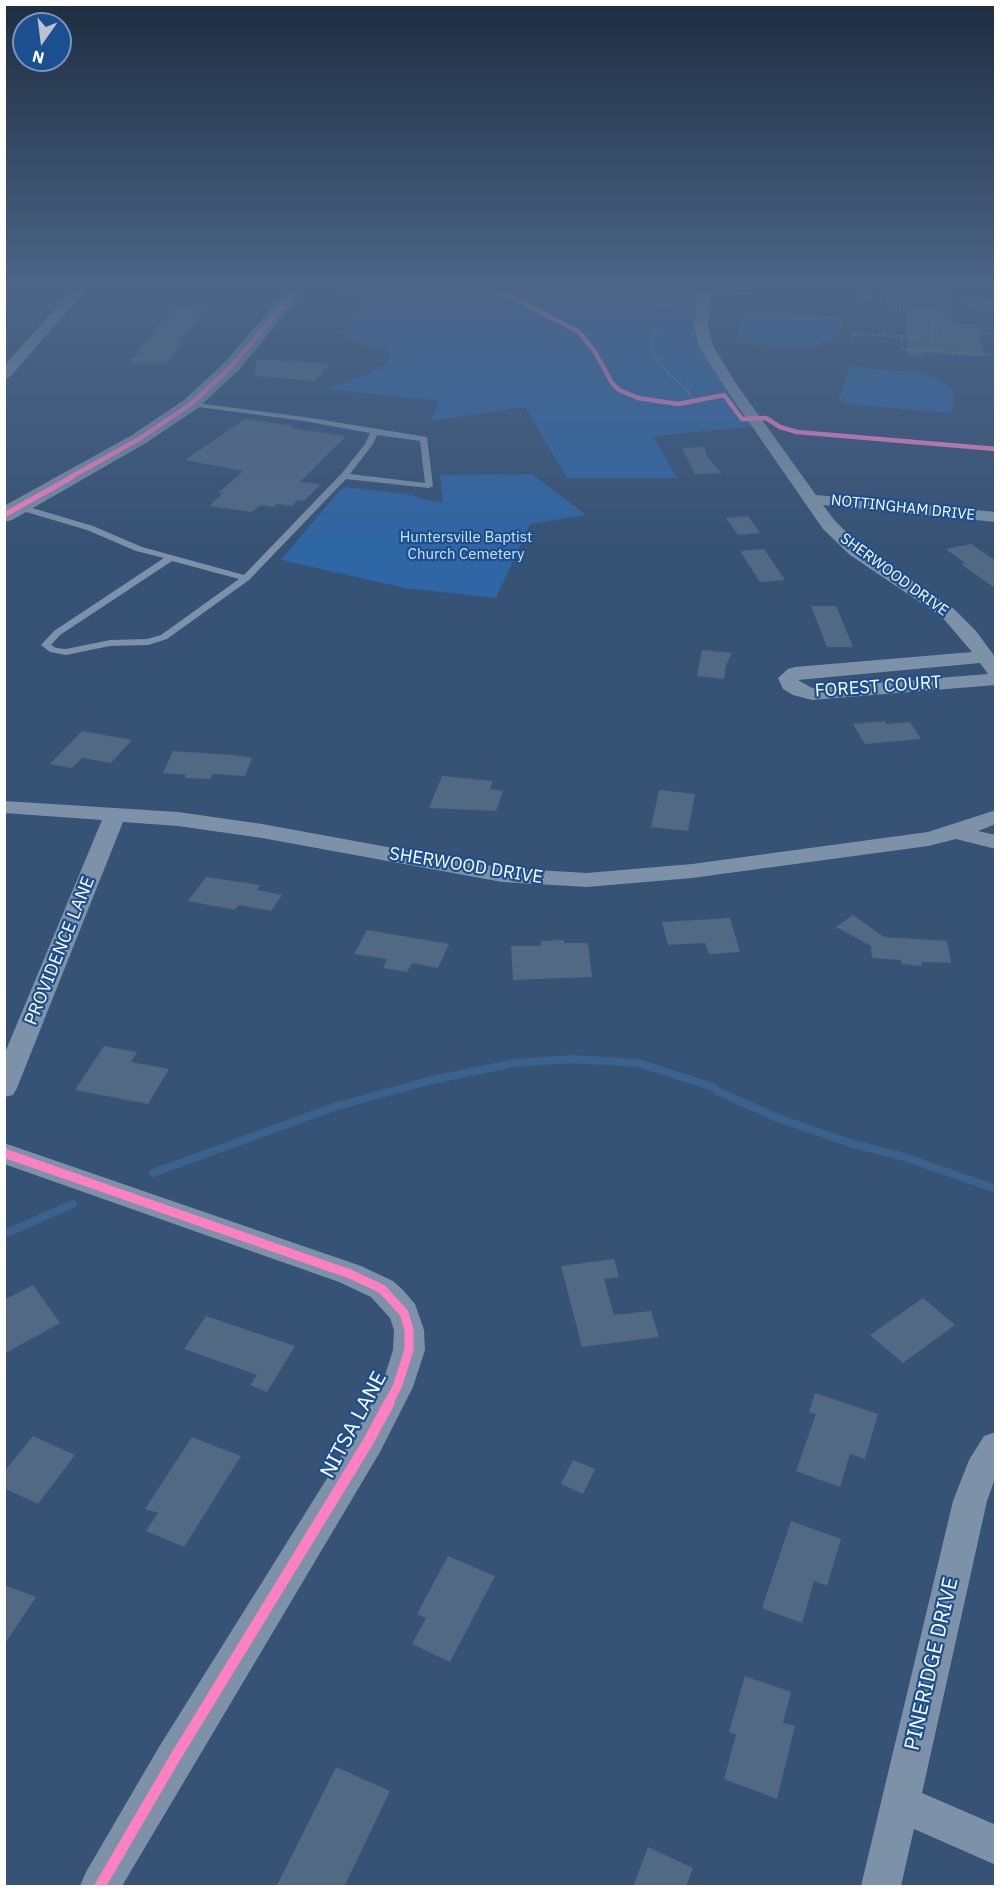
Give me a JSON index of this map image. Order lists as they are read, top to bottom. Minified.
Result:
{"streets":{"street":["NOTTINGHAM DRIVE","SHERWOOD DRIVE","FOREST COURT","PROVIDENCE LANE","NITSA LANE","PINERIDGE DRIVE"]},"crossings":[["NOTTINGHAM DRIVE","SHERWOOD DRIVE"],["SHERWOOD DRIVE","FOREST COURT"],["SHERWOOD DRIVE","PROVIDENCE LANE"]],"parks":["Huntersville Baptist Church Cemetery"],"north":"bottom"}
